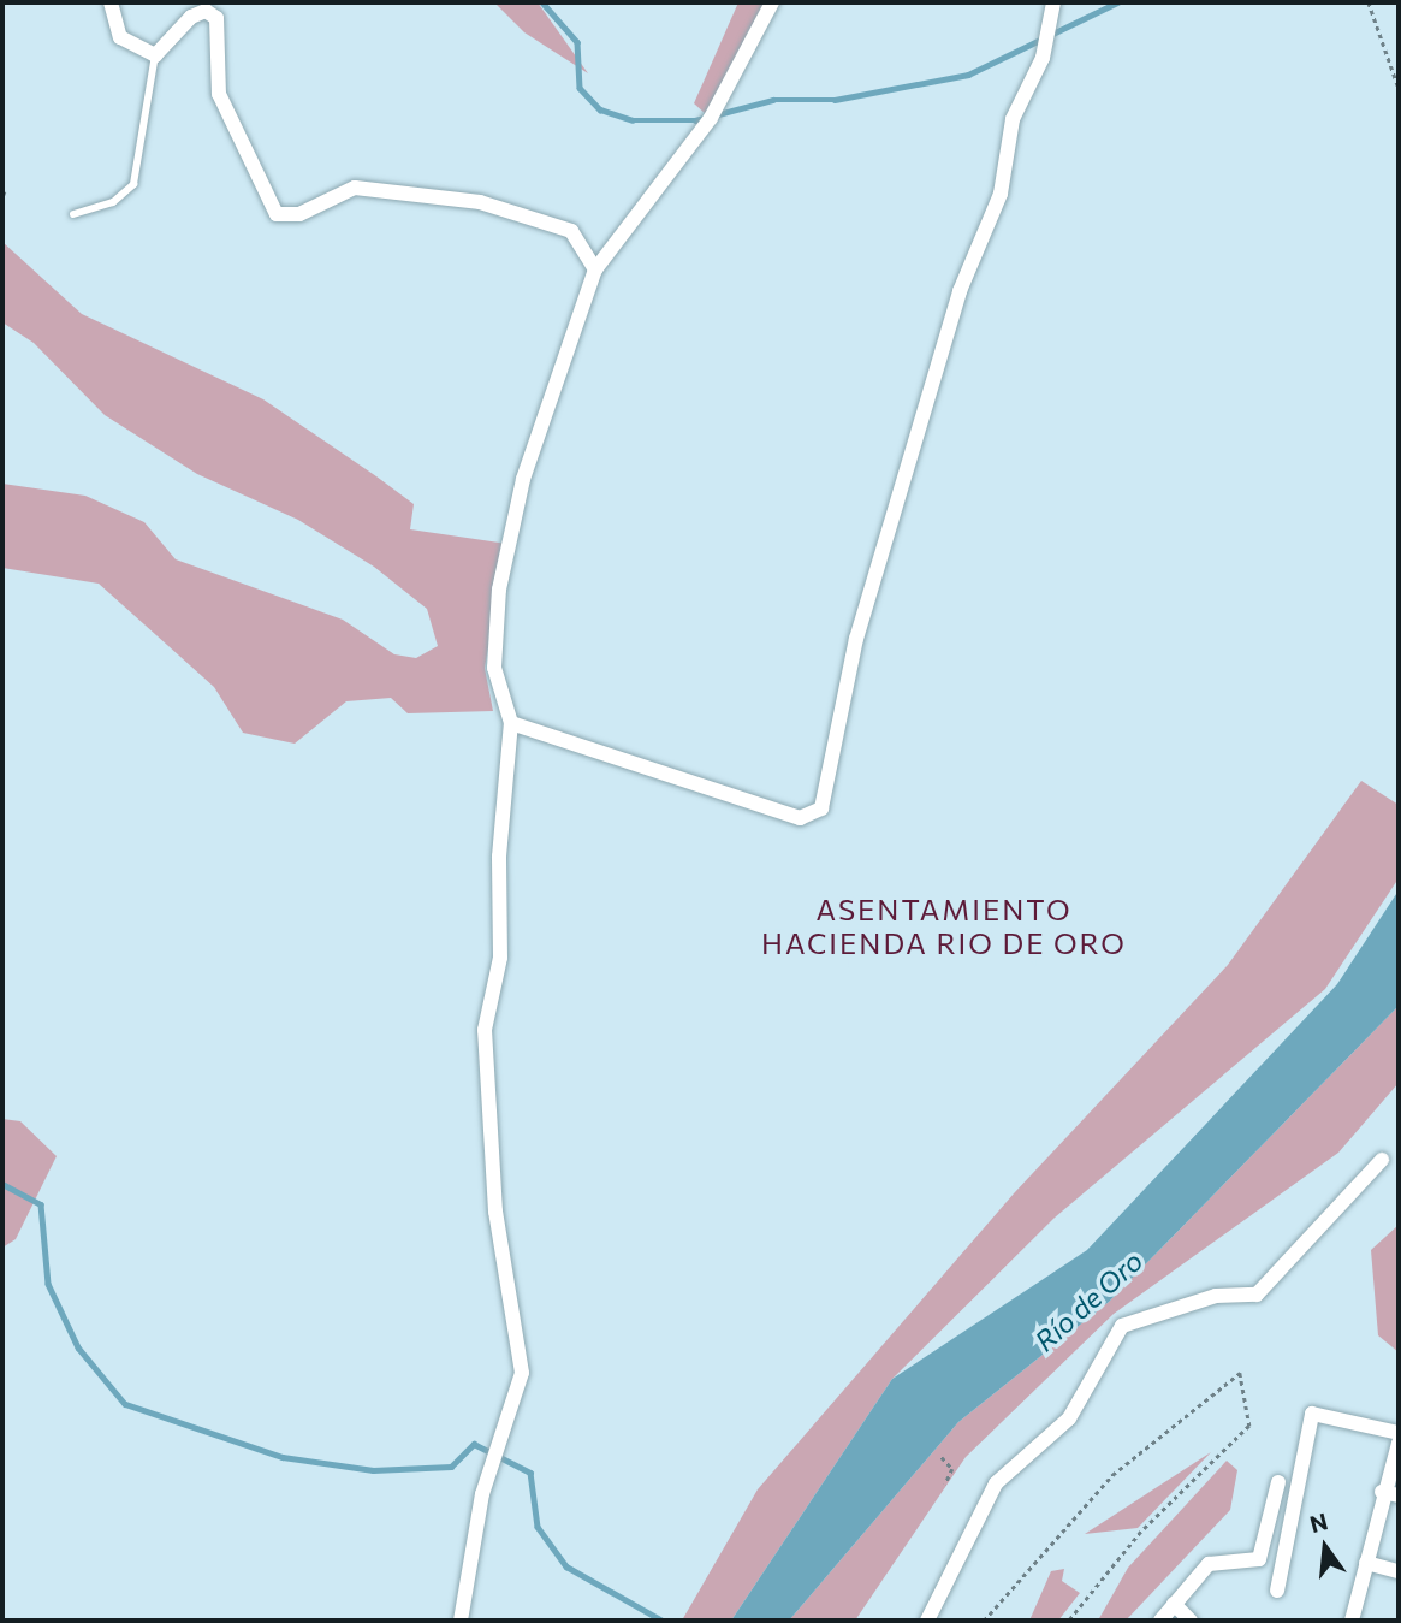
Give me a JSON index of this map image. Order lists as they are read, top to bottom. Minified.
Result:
{"districts":["ASENTAMIENTO HACIENDA RIO DE ORO"],"water":["Río de Oro"],"north":"top"}
